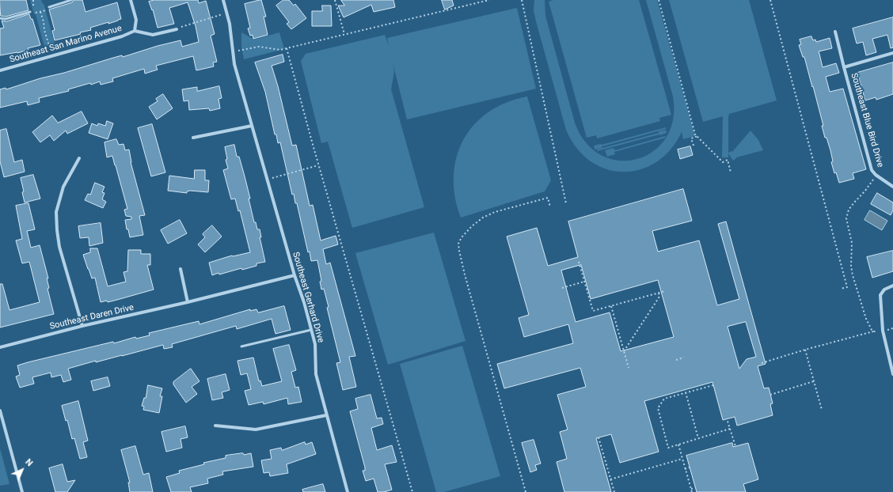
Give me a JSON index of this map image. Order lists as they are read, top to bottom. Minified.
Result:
{"streets":{"street":["Southeast San Marino Avenue","Southeast Blue Bird Drive","Southeast Gerhard Drive","Southeast Daren Drive"]},"crossings":[["Southeast Gerhard Drive","Southeast Daren Drive"]],"north":"top right"}
